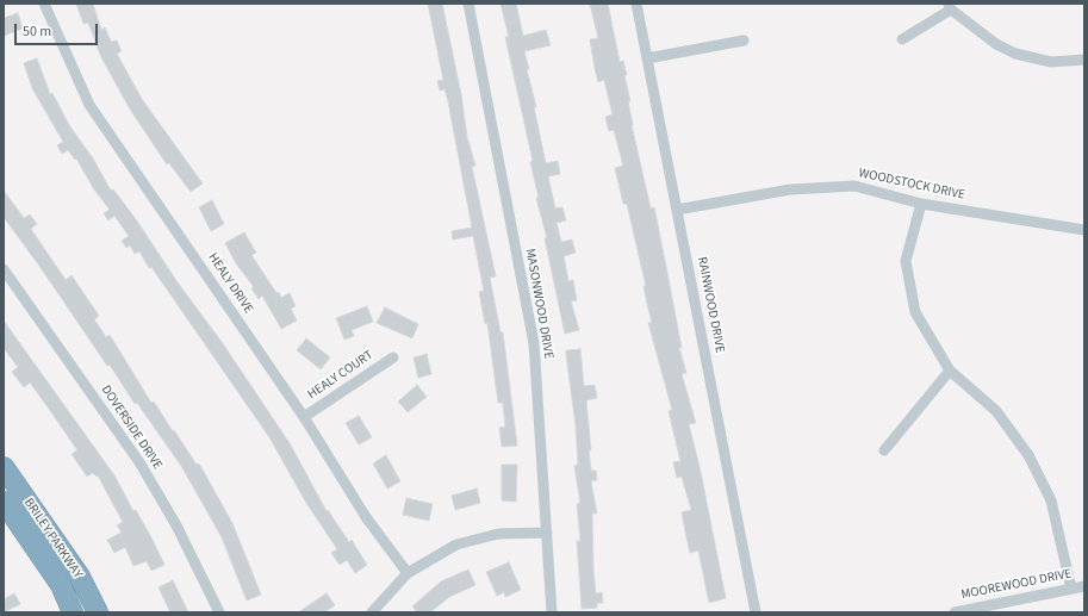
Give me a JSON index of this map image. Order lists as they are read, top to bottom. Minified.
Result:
{"streets":{"highway":["BRILEY PARKWAY"],"street":["WOODSTOCK DRIVE","HEALY DRIVE","MASONWOOD DRIVE","RAINWOOD DRIVE","HEALY COURT","DOVERSIDE DRIVE","MOOREWOOD DRIVE"]},"crossings":[["WOODSTOCK DRIVE","RAINWOOD DRIVE"],["HEALY DRIVE","HEALY COURT"]],"scale_bar":"50 m"}
